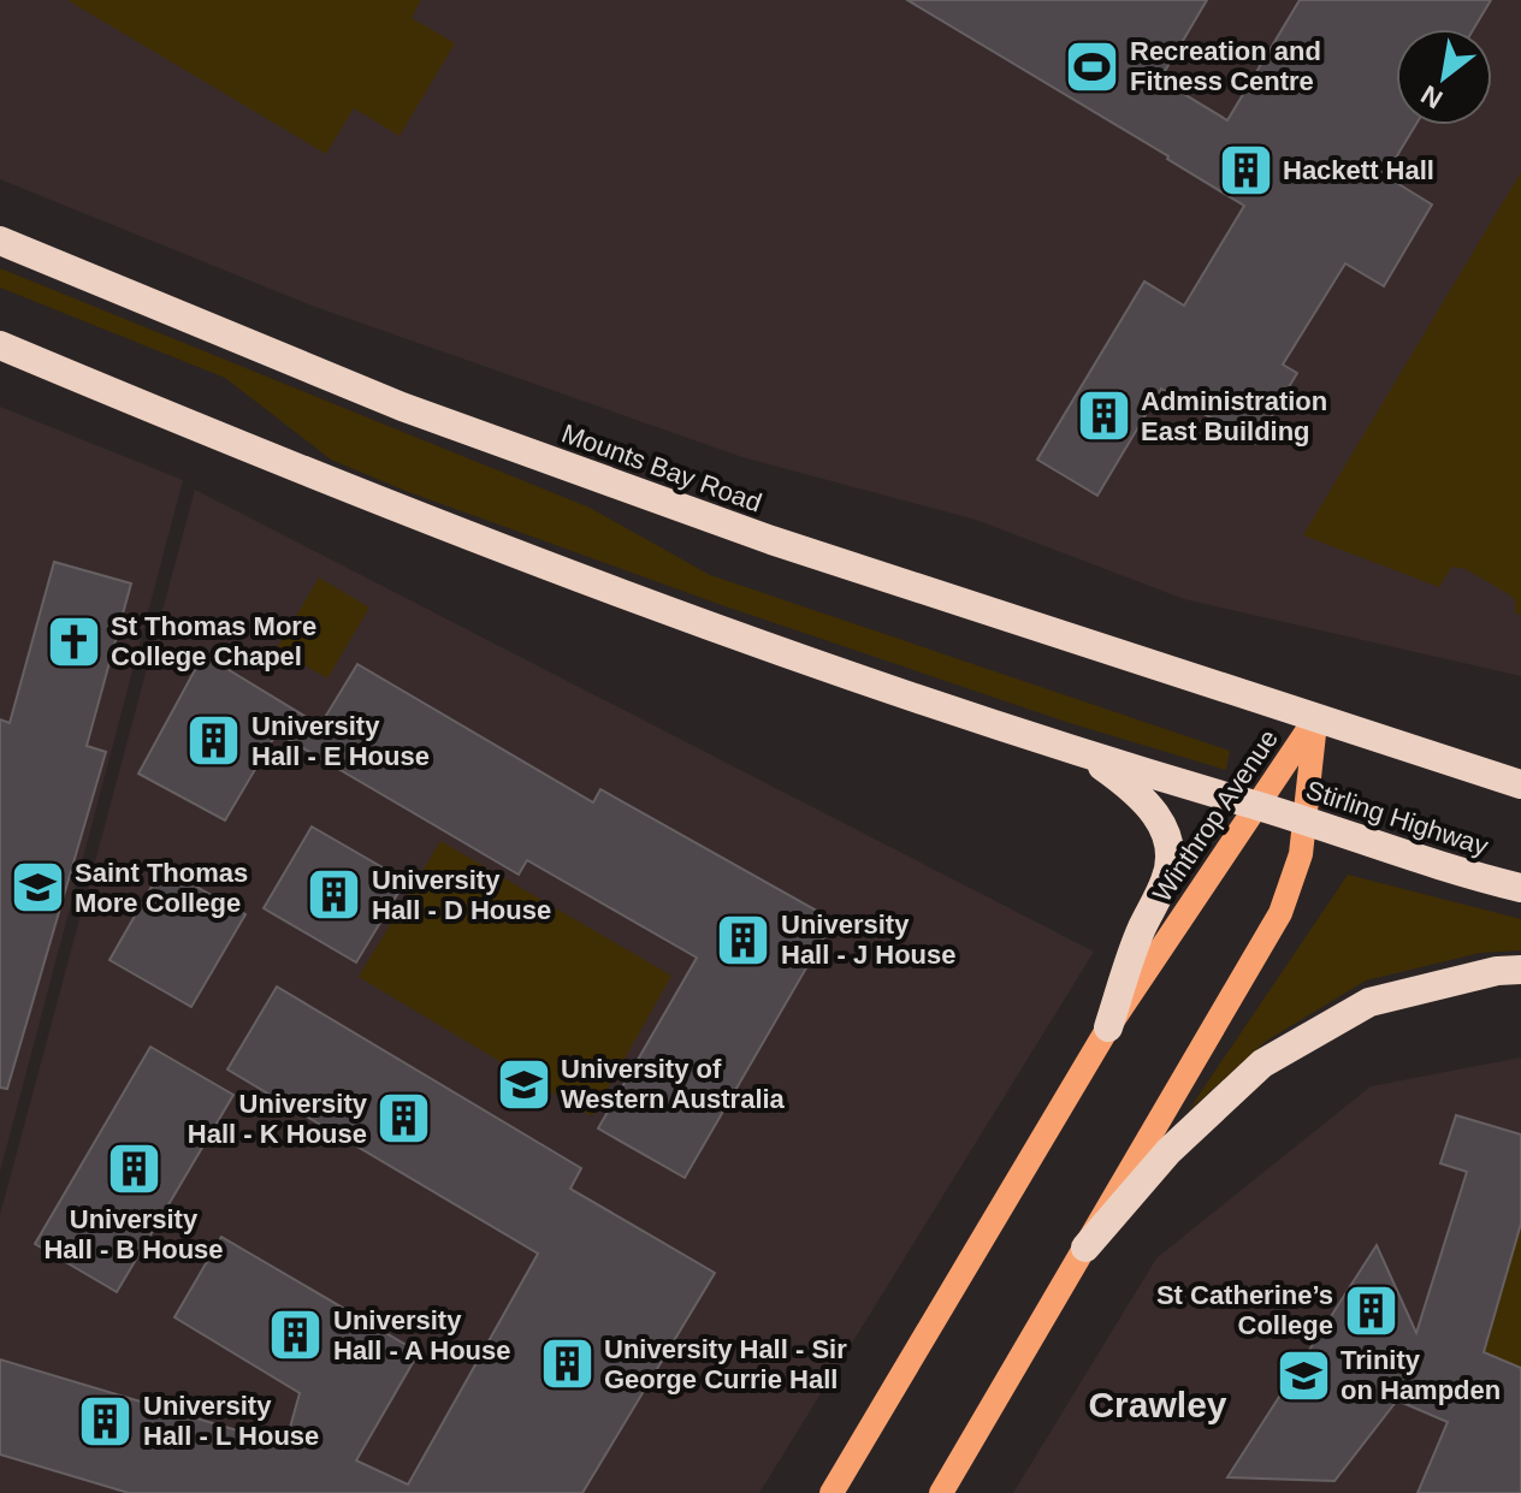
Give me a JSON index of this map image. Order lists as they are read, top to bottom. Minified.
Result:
{"streets":{"highway":["Mounts Bay Road","Stirling Highway"],"main road":["Winthrop Avenue"]},"crossings":[["Mounts Bay Road","Winthrop Avenue"],["Winthrop Avenue","Stirling Highway"]],"districts":["Crawley"],"places":{"sports":["Recreation and Fitness Centre"],"building":["Hackett Hall","Administration East Building","University Hall - E House","University Hall - D House","University Hall - J House","University Hall - K House","University Hall - B House","St Catherine’s College","University Hall - A House","University Hall - Sir George Currie Hall","University Hall - L House"],"church":["St Thomas More College Chapel"],"school or university":["Saint Thomas More College","University of Western Australia","Trinity on Hampden"]},"north":"bottom left"}
